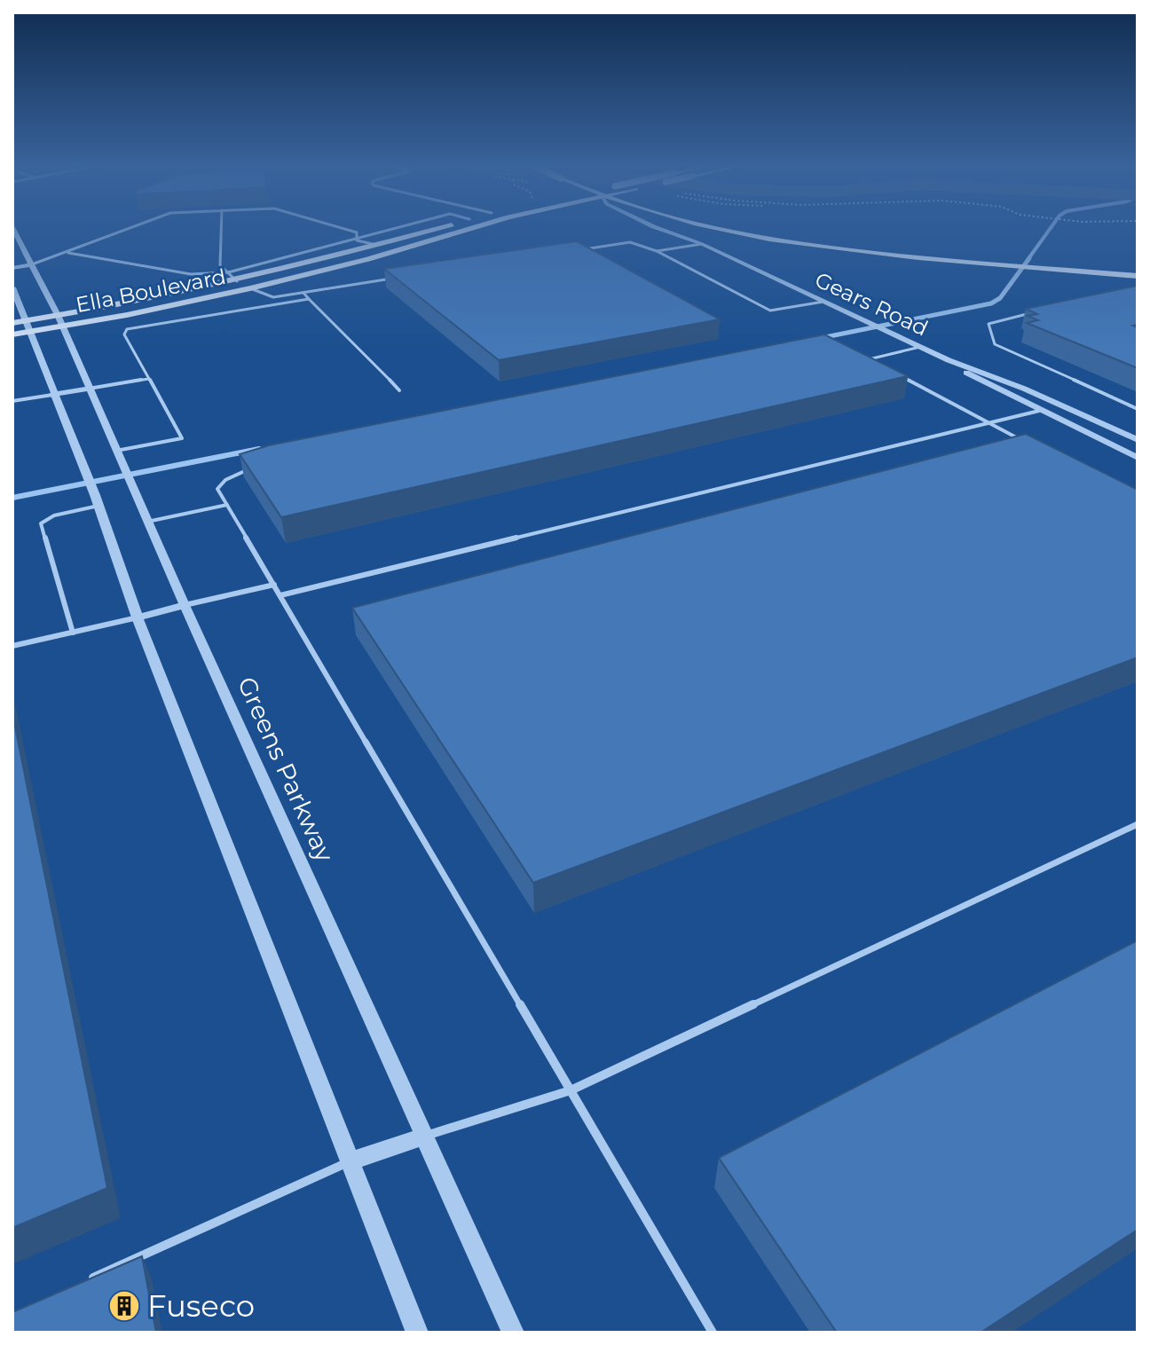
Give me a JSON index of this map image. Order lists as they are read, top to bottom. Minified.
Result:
{"streets":{"main road":["Ella Boulevard","Gears Road"],"street":["Greens Parkway"]},"crossings":[["Ella Boulevard","Greens Parkway"]],"places":{"building":["Fuseco"]}}
